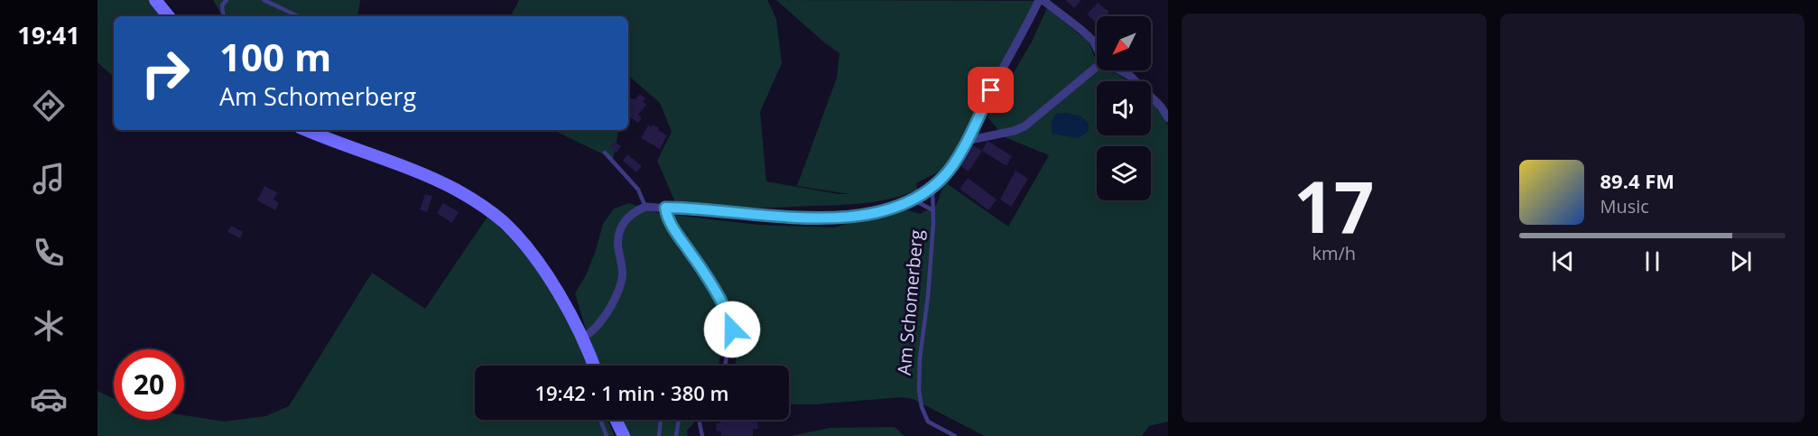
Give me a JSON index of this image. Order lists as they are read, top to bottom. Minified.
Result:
{"streets":{"street":["Am Schomerberg"]},"north":"bottom left","page":{"tabs":"19:41","tile":["17","km/h"],"turn":["100 m","Am Schomerberg"],"song":["89.4 FM","Music"],"limit":"20","trip":"19:42 · 1 min · 380 m"}}
